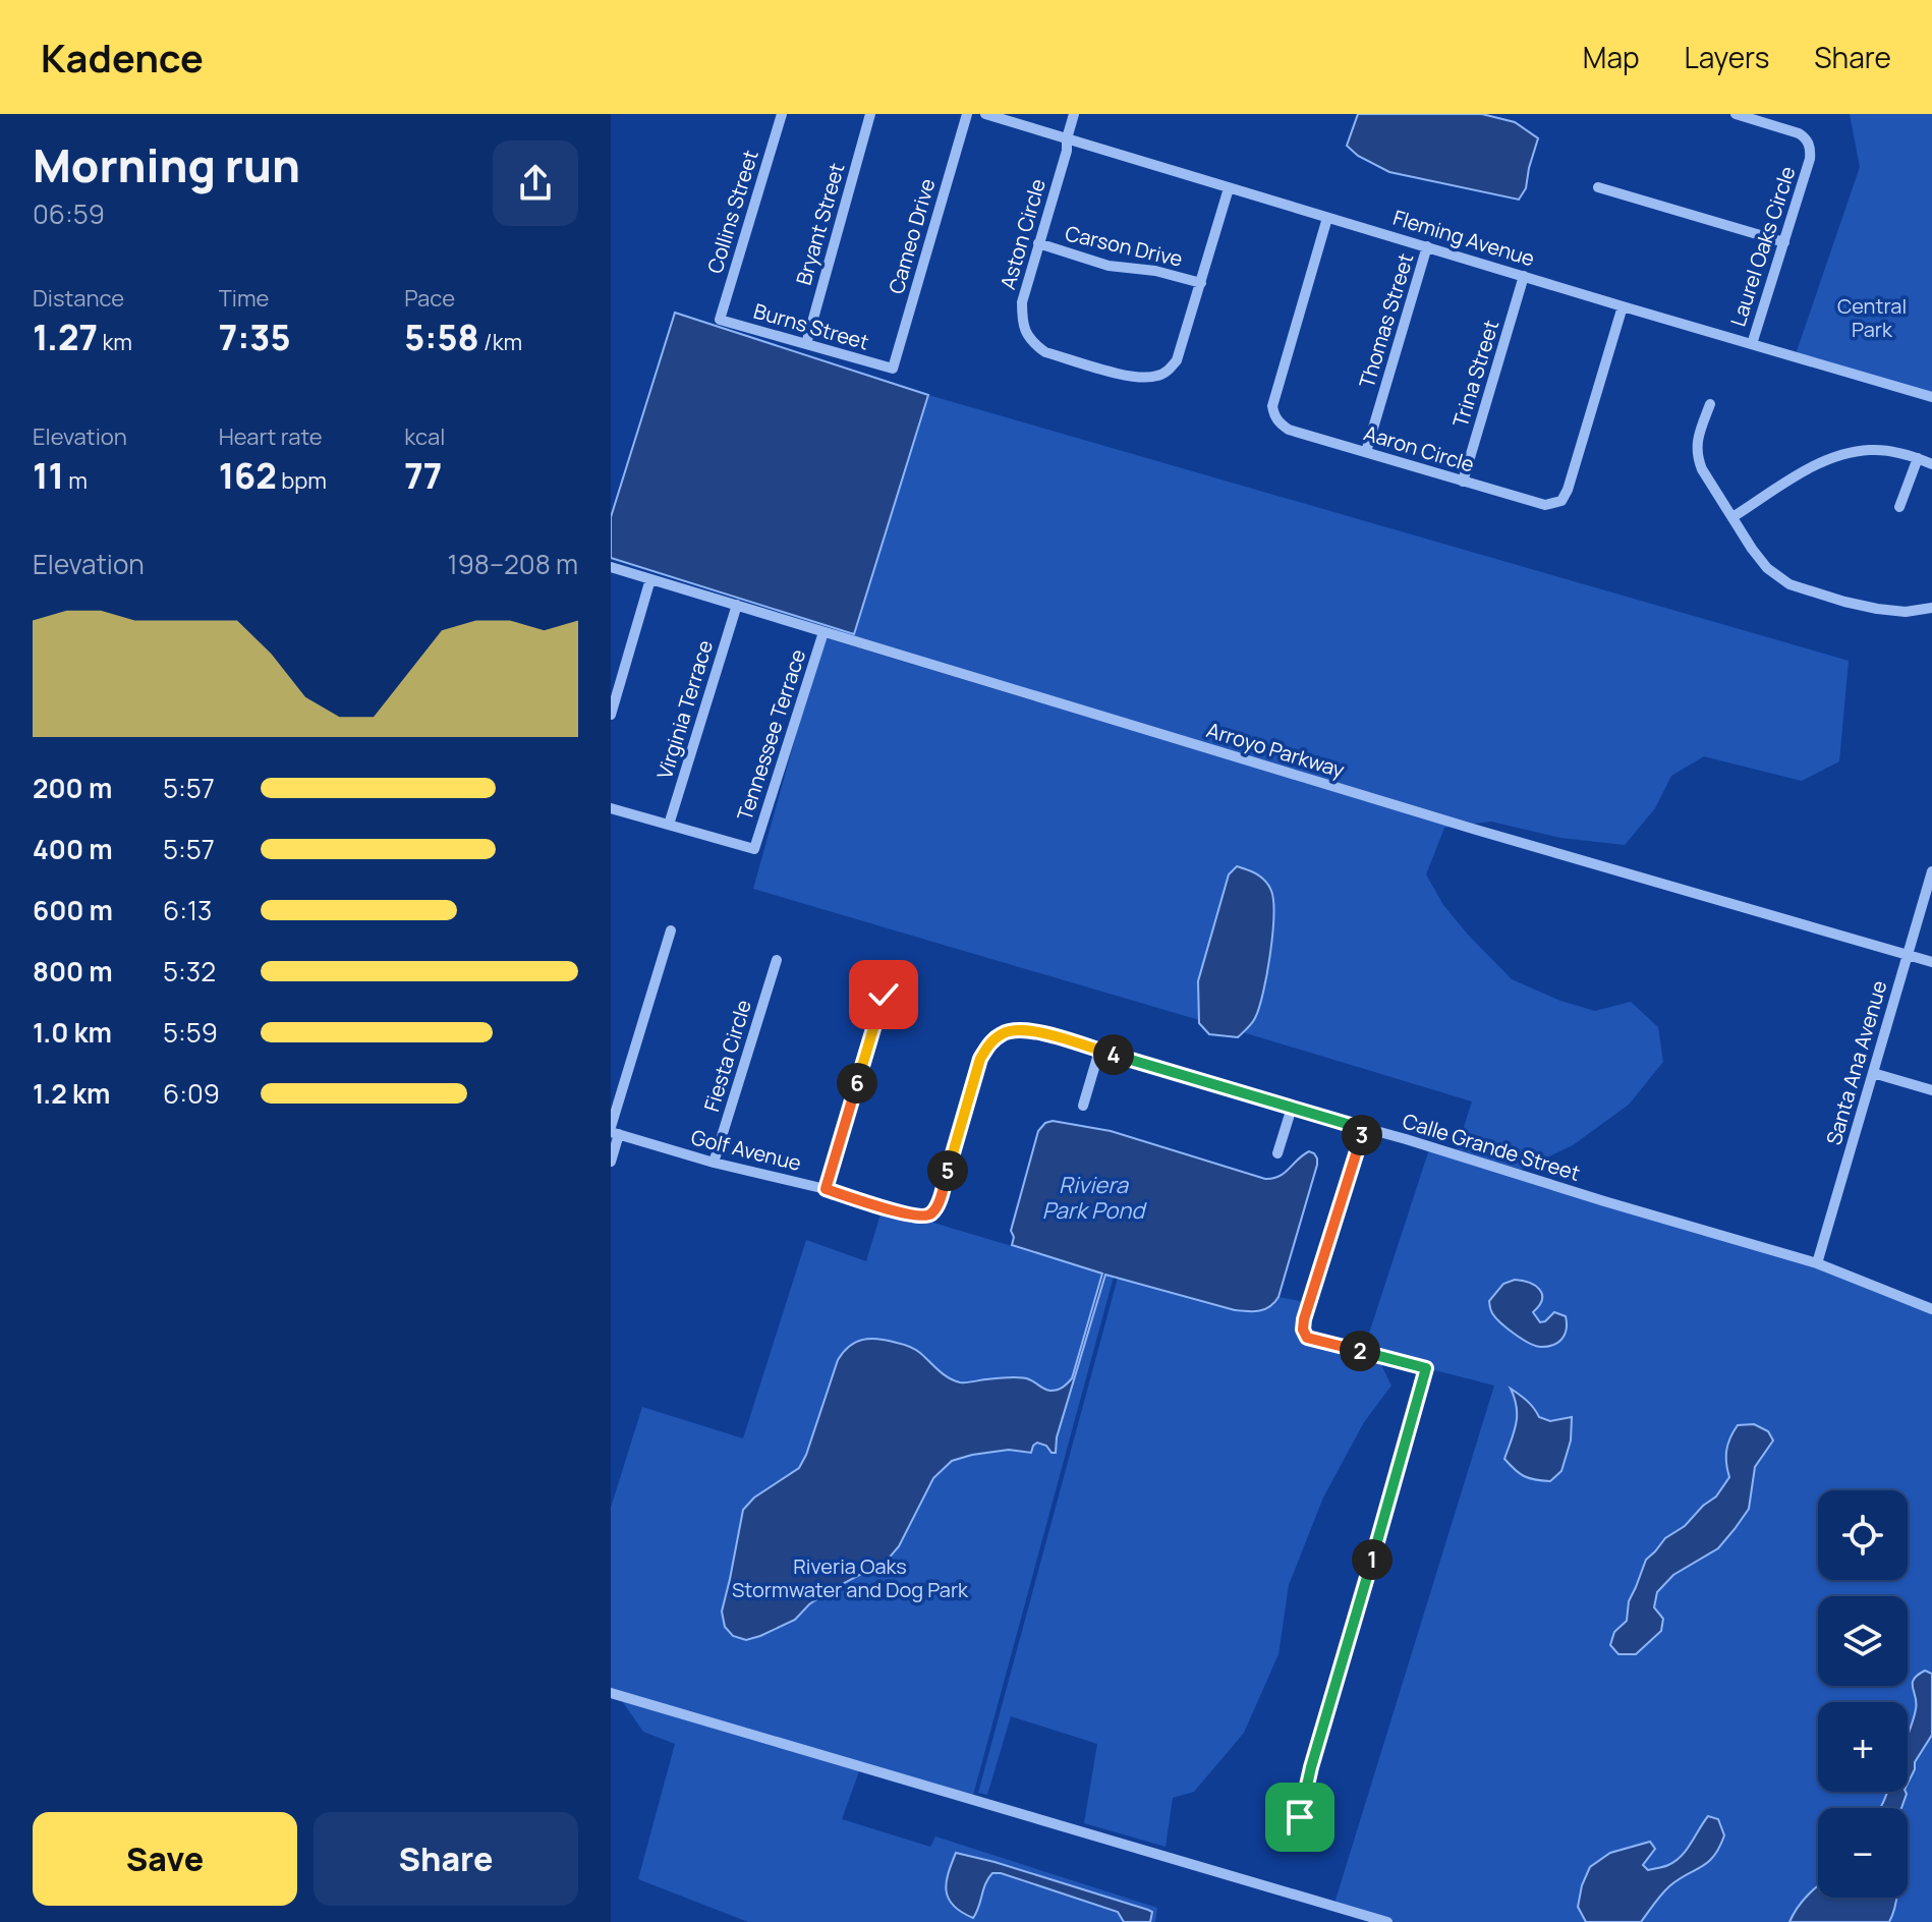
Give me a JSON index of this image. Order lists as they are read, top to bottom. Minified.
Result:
{"streets":{"street":["Collins Street","Bryant Street","Aston Circle","Cameo Drive","Fleming Avenue","Carson Drive","Laurel Oaks Circle","Thomas Street","Burns Street","Trina Street","Aaron Circle","Virginia Terrace","Tennessee Terrace","Arroyo Parkway","Fiesta Circle","Santa Ana Avenue","Calle Grande Street","Golf Avenue"]},"crossings":[["Collins Street","Burns Street"],["Bryant Street","Burns Street"],["Aston Circle","Fleming Avenue"],["Aston Circle","Carson Drive"],["Cameo Drive","Burns Street"],["Fleming Avenue","Laurel Oaks Circle"],["Fleming Avenue","Thomas Street"],["Fleming Avenue","Trina Street"],["Fleming Avenue","Aaron Circle"],["Thomas Street","Aaron Circle"],["Trina Street","Aaron Circle"],["Virginia Terrace","Tennessee Terrace"],["Virginia Terrace","Arroyo Parkway"],["Tennessee Terrace","Arroyo Parkway"],["Arroyo Parkway","Santa Ana Avenue"],["Fiesta Circle","Golf Avenue"],["Santa Ana Avenue","Calle Grande Street"],["Calle Grande Street","Golf Avenue"]],"water":["Riviera Park Pond"],"parks":["Central Park","Riveria Oaks Stormwater and Dog Park"],"page":{"header":"Kadence","nav":["Map","Layers","Share"],"heading":["Morning run","06:59"],"stats":[["Distance","1.27 km"],["Time","7:35"],["Pace","5:58 /km"],["Elevation","11 m"],["Heart rate","162 bpm"],["kcal","77"]],"chart":["Elevation","198–208 m"],"list":[{"name":"200 m","note":"5:57"},{"name":"400 m","note":"5:57"},{"name":"600 m","note":"6:13"},{"name":"800 m","note":"5:32"},{"name":"1.0 km","note":"5:59"},{"name":"1.2 km","note":"6:09"}],"pins":["4","6","3","5","2","1"],"map_buttons":["+","−"],"buttons":["Save","Share"]}}
